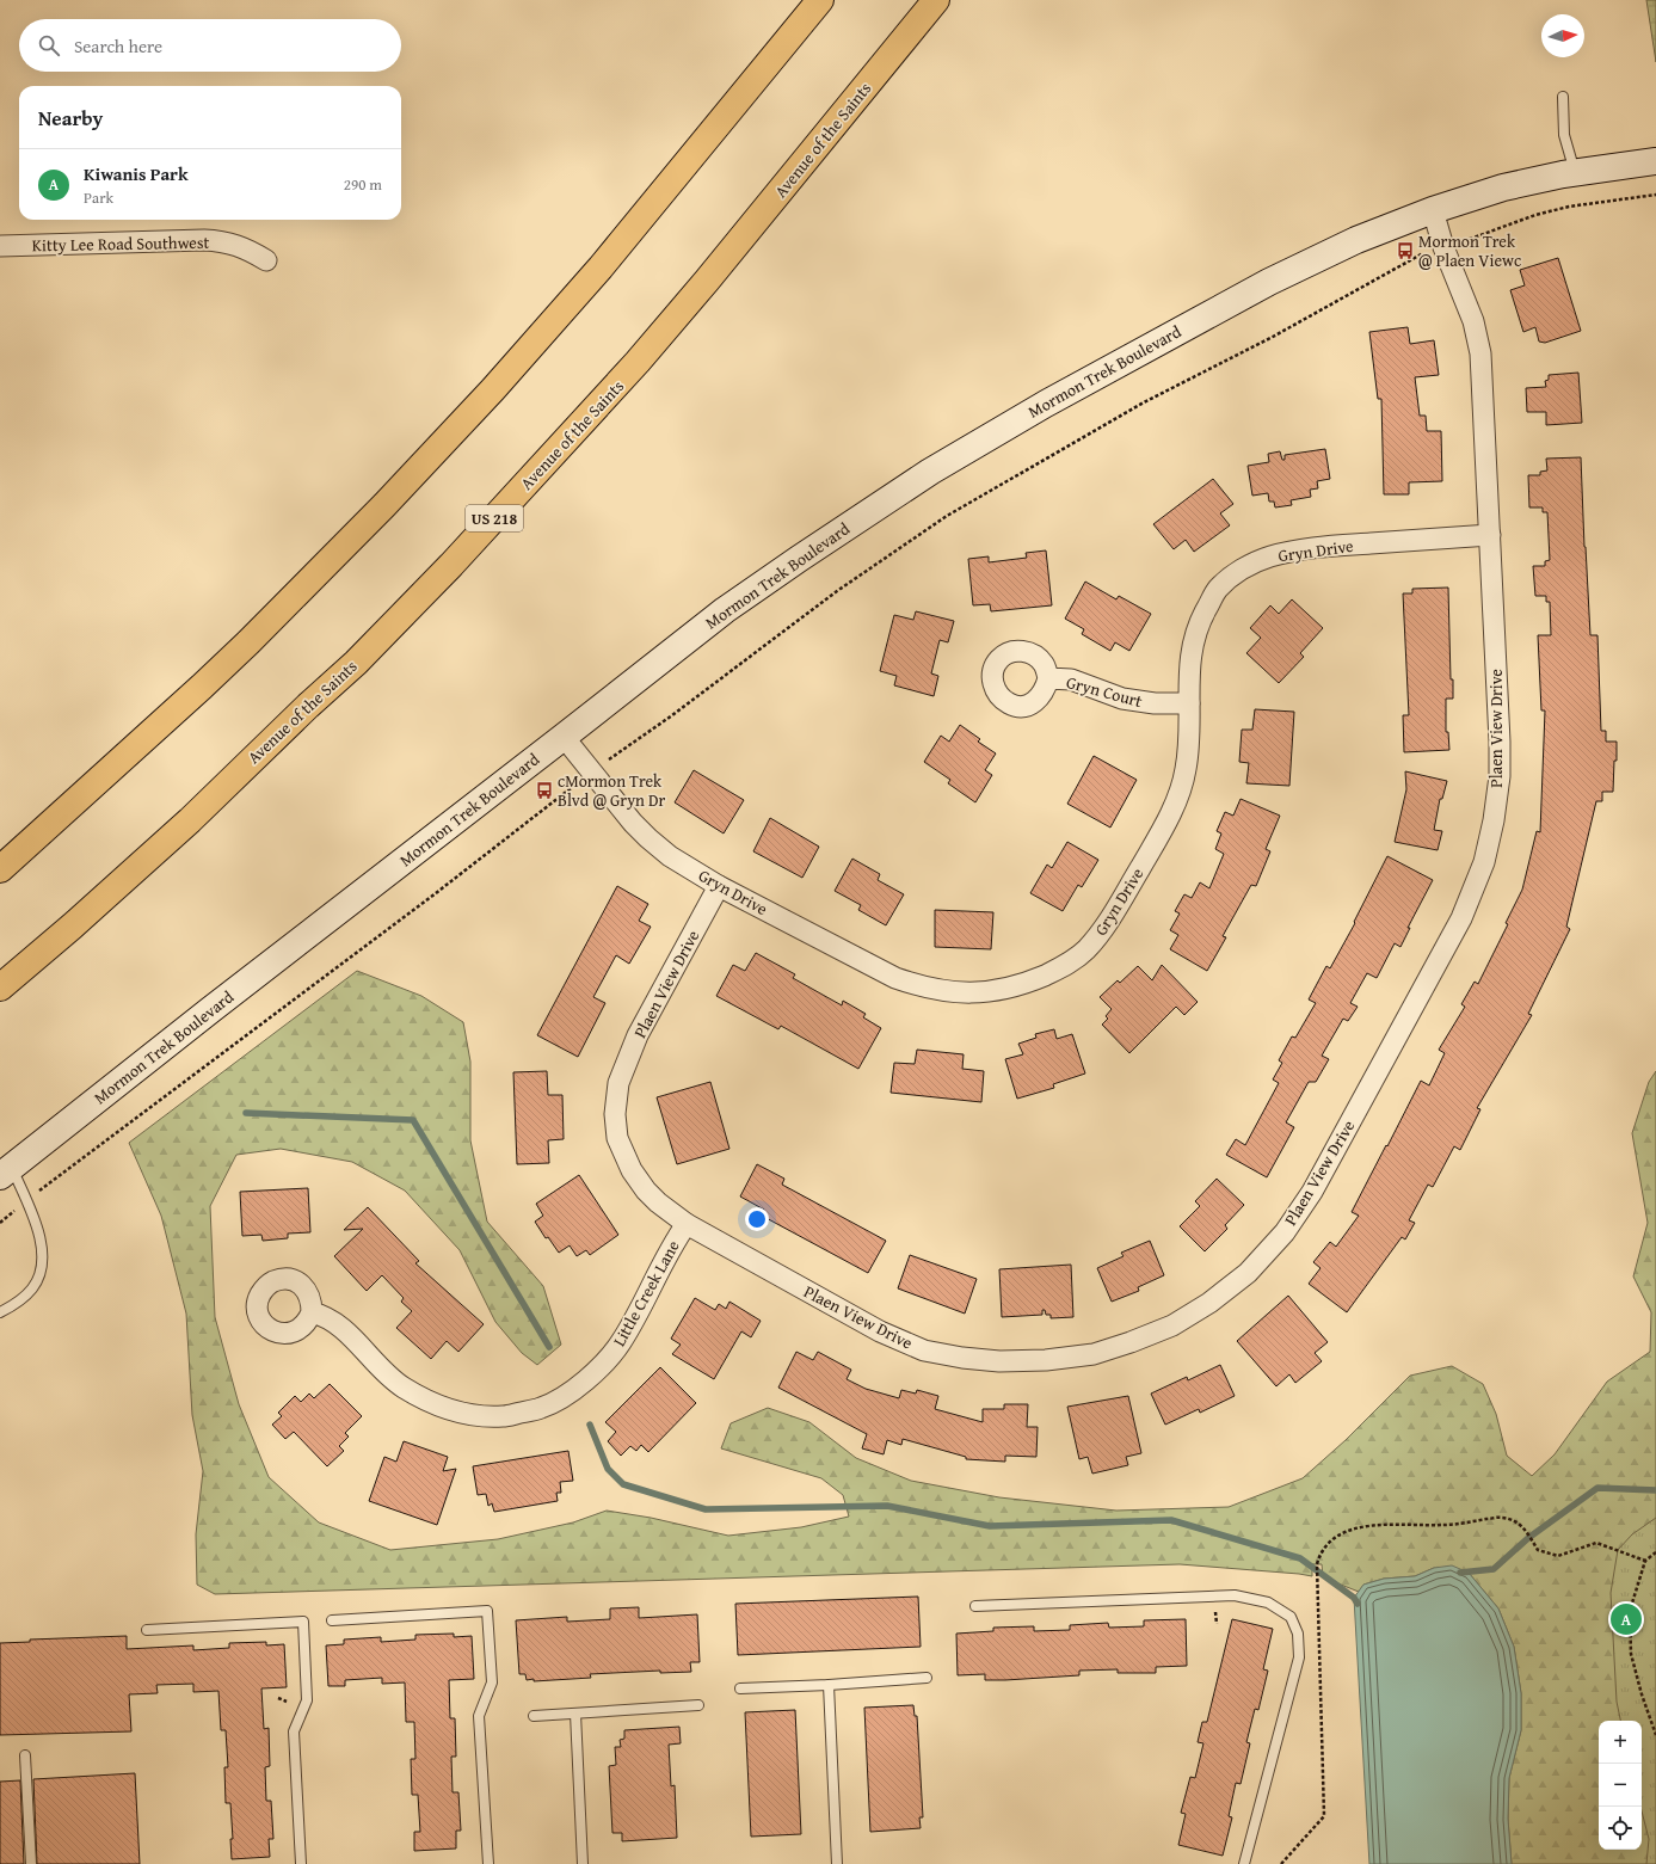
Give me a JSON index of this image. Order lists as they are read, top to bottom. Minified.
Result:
{"streets":{"highway":["Avenue of the Saints","US 218"],"main road":["Mormon Trek Boulevard"],"street":["Kitty Lee Road Southwest","Gryn Drive","Gryn Court","Plaen View Drive","Little Creek Lane"]},"crossings":[["Mormon Trek Boulevard","Gryn Drive"],["Mormon Trek Boulevard","Plaen View Drive"],["Gryn Drive","Gryn Court"],["Gryn Drive","Plaen View Drive"],["Plaen View Drive","Little Creek Lane"]],"places":{"bus stop":["Mormon Trek @ Plaen Viewc","cMormon Trek Blvd @ Gryn Dr"]},"north":"right","page":{"search":"Search here","heading":"Nearby","list":[{"mark":"A","name":"Kiwanis Park","note":"Park","value":"290 m"}],"pins":"A","map_buttons":["+","−"]}}
